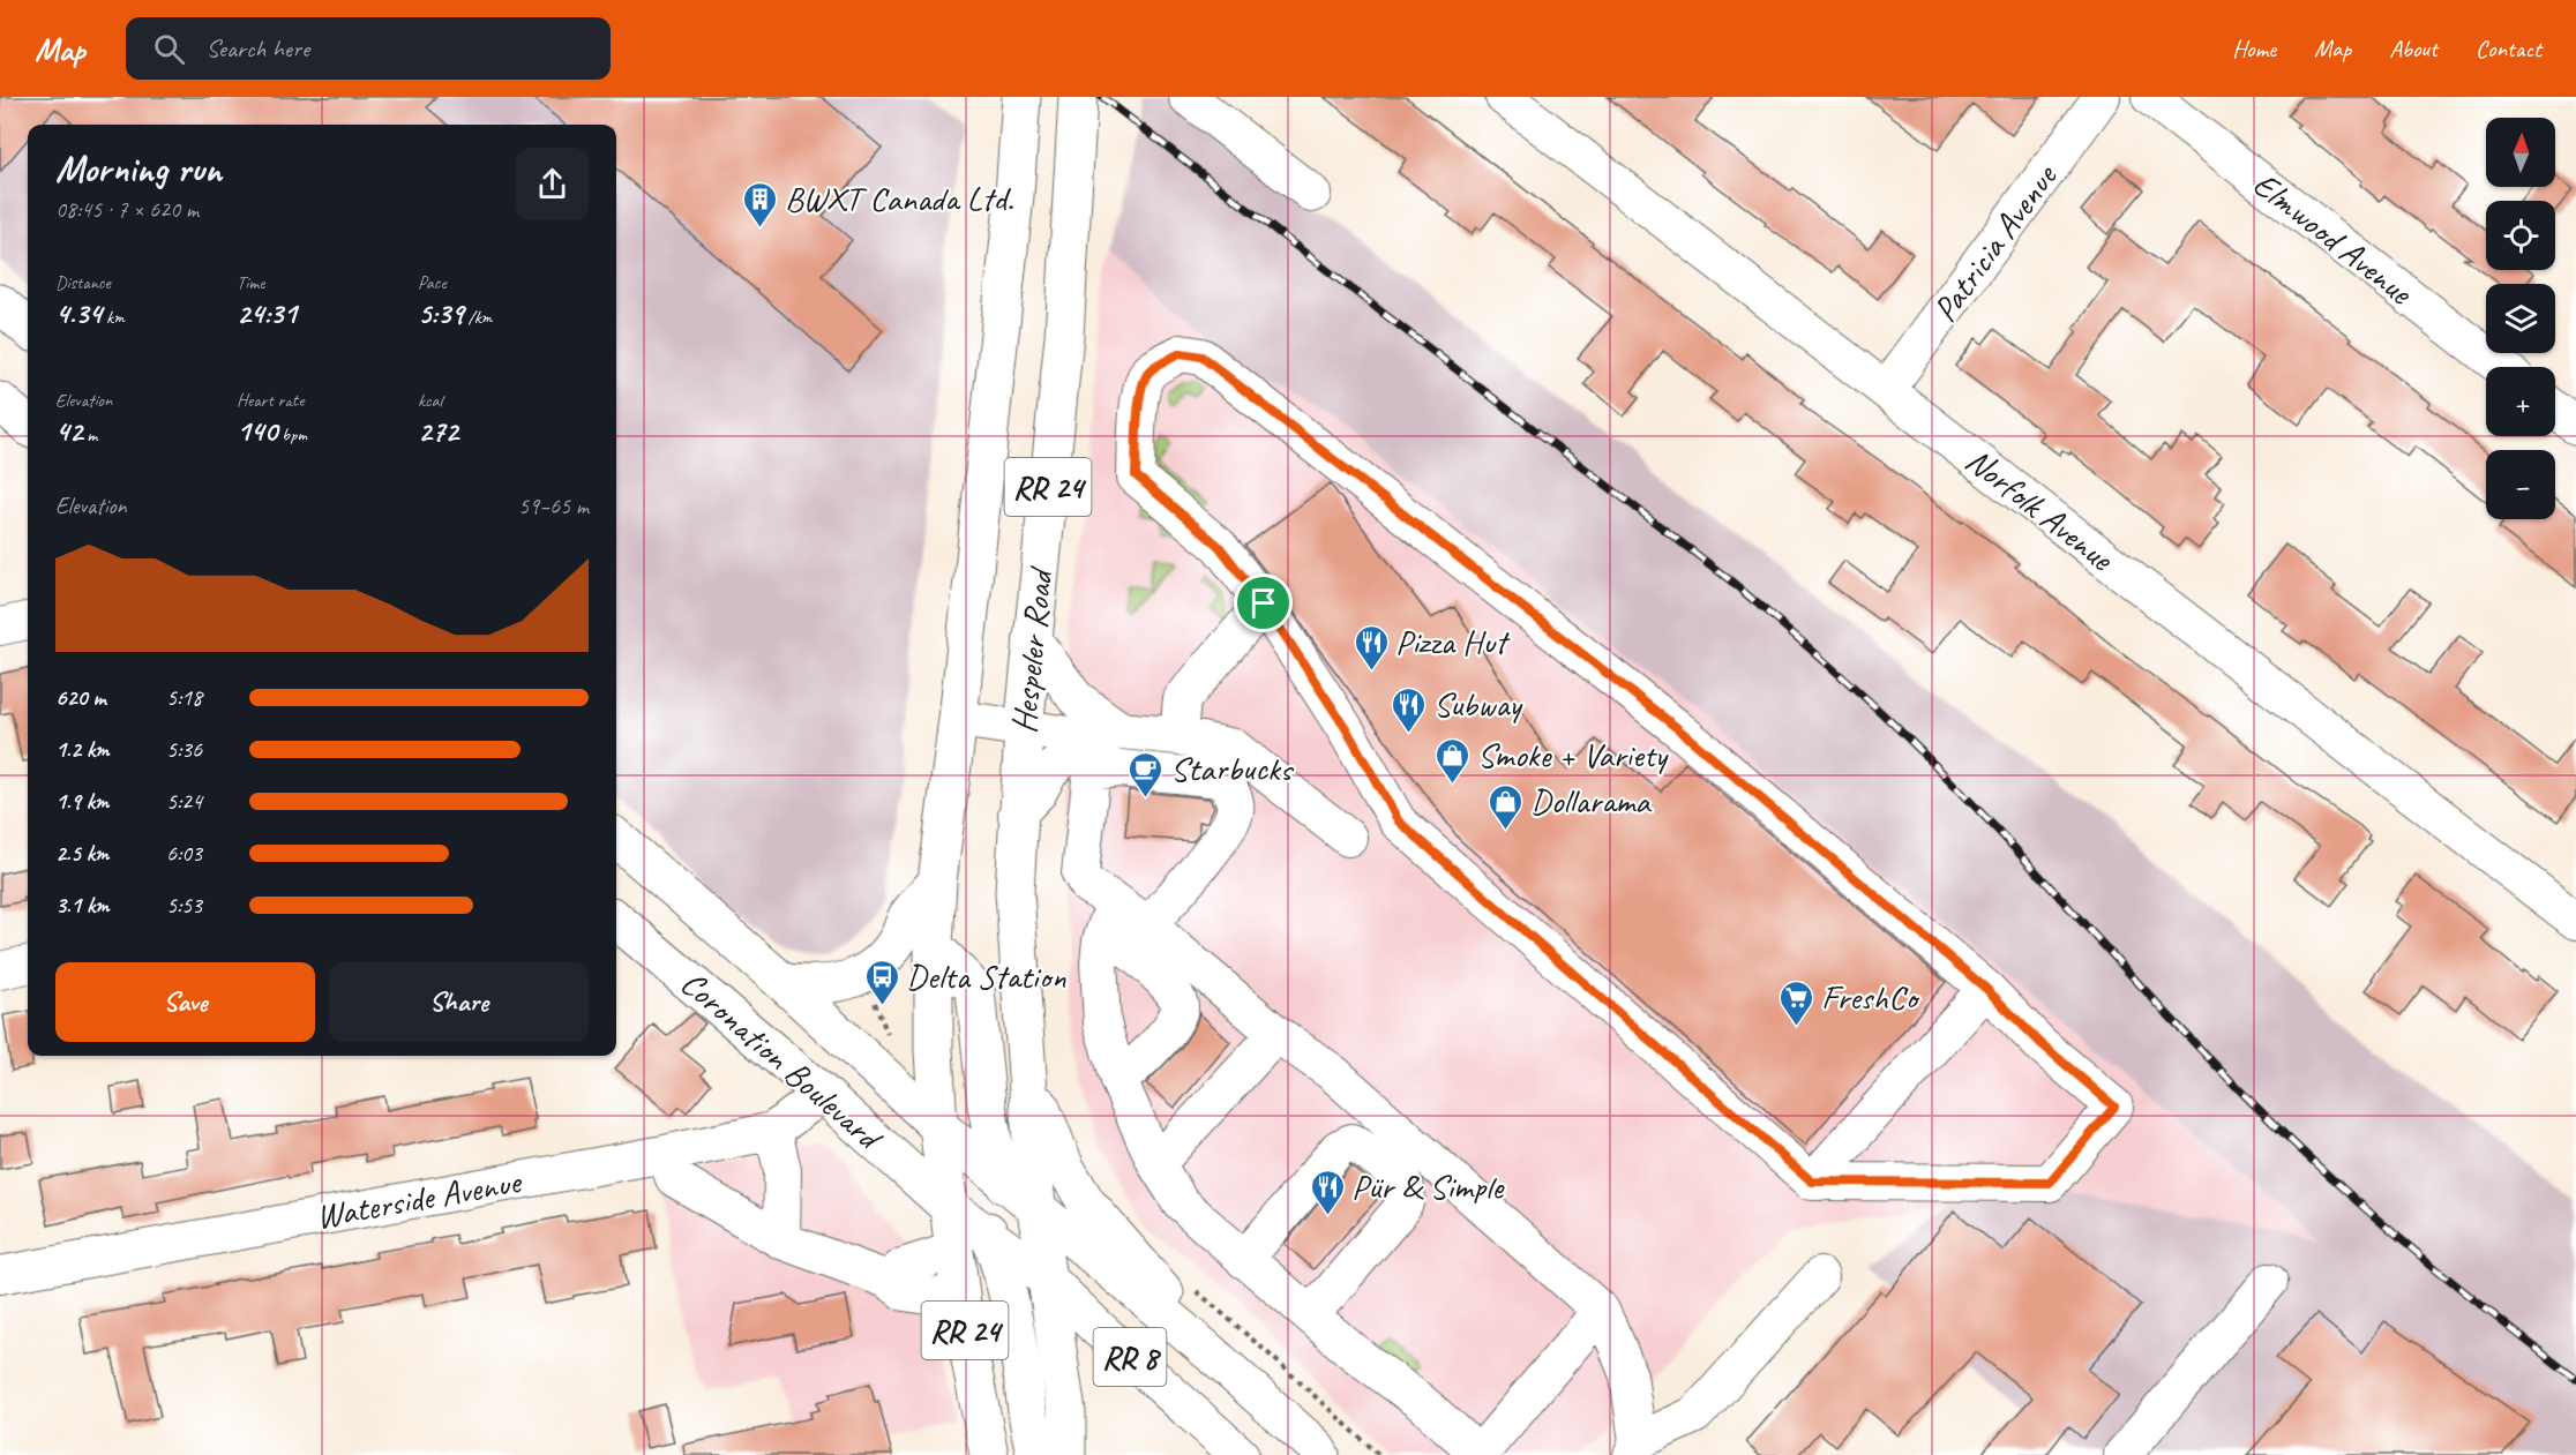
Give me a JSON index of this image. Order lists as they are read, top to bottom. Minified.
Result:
{"streets":{"main road":["RR 24","Hespeler Road","Coronation Boulevard","RR 8"],"street":["Elmwood Avenue","Patricia Avenue","Norfolk Avenue","Waterside Avenue"]},"crossings":[["Patricia Avenue","Norfolk Avenue"],["RR 24","Hespeler Road"],["RR 24","Coronation Boulevard"],["RR 24","RR 8"],["Hespeler Road","Coronation Boulevard"],["Hespeler Road","RR 8"],["Coronation Boulevard","Waterside Avenue"],["Coronation Boulevard","RR 8"]],"places":{"building":["BWXT Canada Ltd."],"restaurant":["Pizza Hut","Subway","Pür & Simple"],"shop":["Smoke + Variety","Dollarama"],"cafe":["Starbucks"],"bus stop":["Delta Station"],"supermarket":["FreshCo"]},"north":"top","page":{"header":"Map","search":"Search here","nav":["Home","Map","About","Contact"],"map_buttons":["+","−"],"heading":["Morning run","08:45 · 7 × 620 m"],"stats":[["Distance","4.34 km"],["Time","24:31"],["Pace","5:39 /km"],["Elevation","42 m"],["Heart rate","140 bpm"],["kcal","272"]],"chart":["Elevation","59–65 m"],"list":[{"name":"620 m","note":"5:18"},{"name":"1.2 km","note":"5:36"},{"name":"1.9 km","note":"5:24"},{"name":"2.5 km","note":"6:03"},{"name":"3.1 km","note":"5:53"}],"buttons":["Save","Share"]}}
